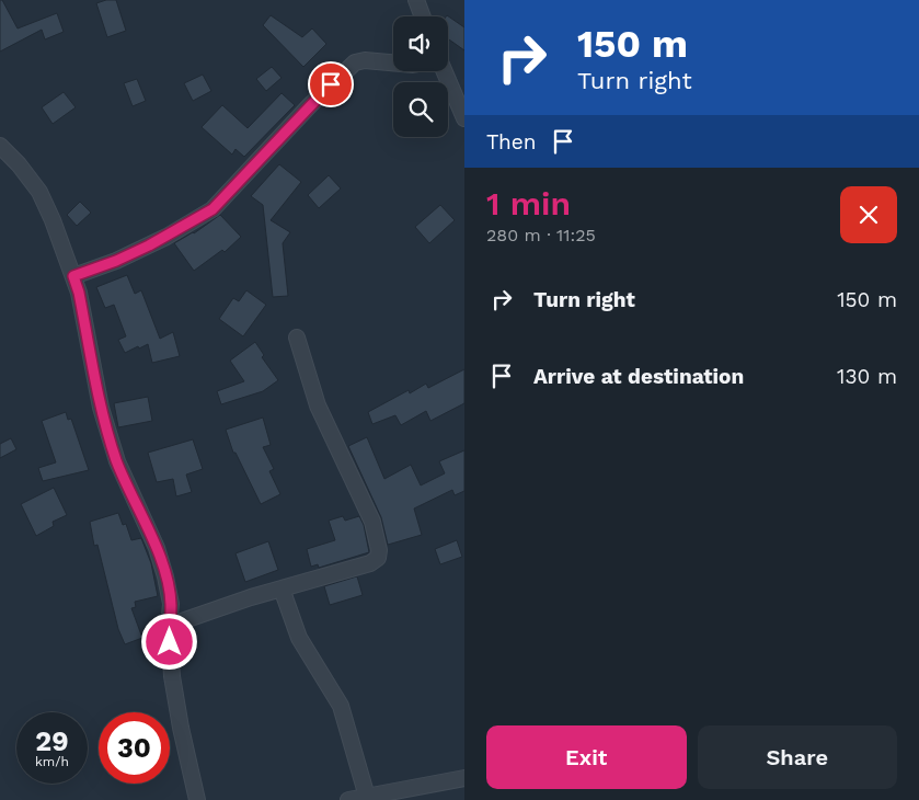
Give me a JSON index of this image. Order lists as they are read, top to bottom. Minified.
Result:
{"page":{"turn":["150 m","Turn right"],"then":"Then","heading":["1 min","280 m · 11:25"],"list":[{"name":"Turn right","value":"150 m"},{"name":"Arrive at destination","value":"130 m"}],"speed":"29 km/h","limit":"30","buttons":["Exit","Share"]}}
